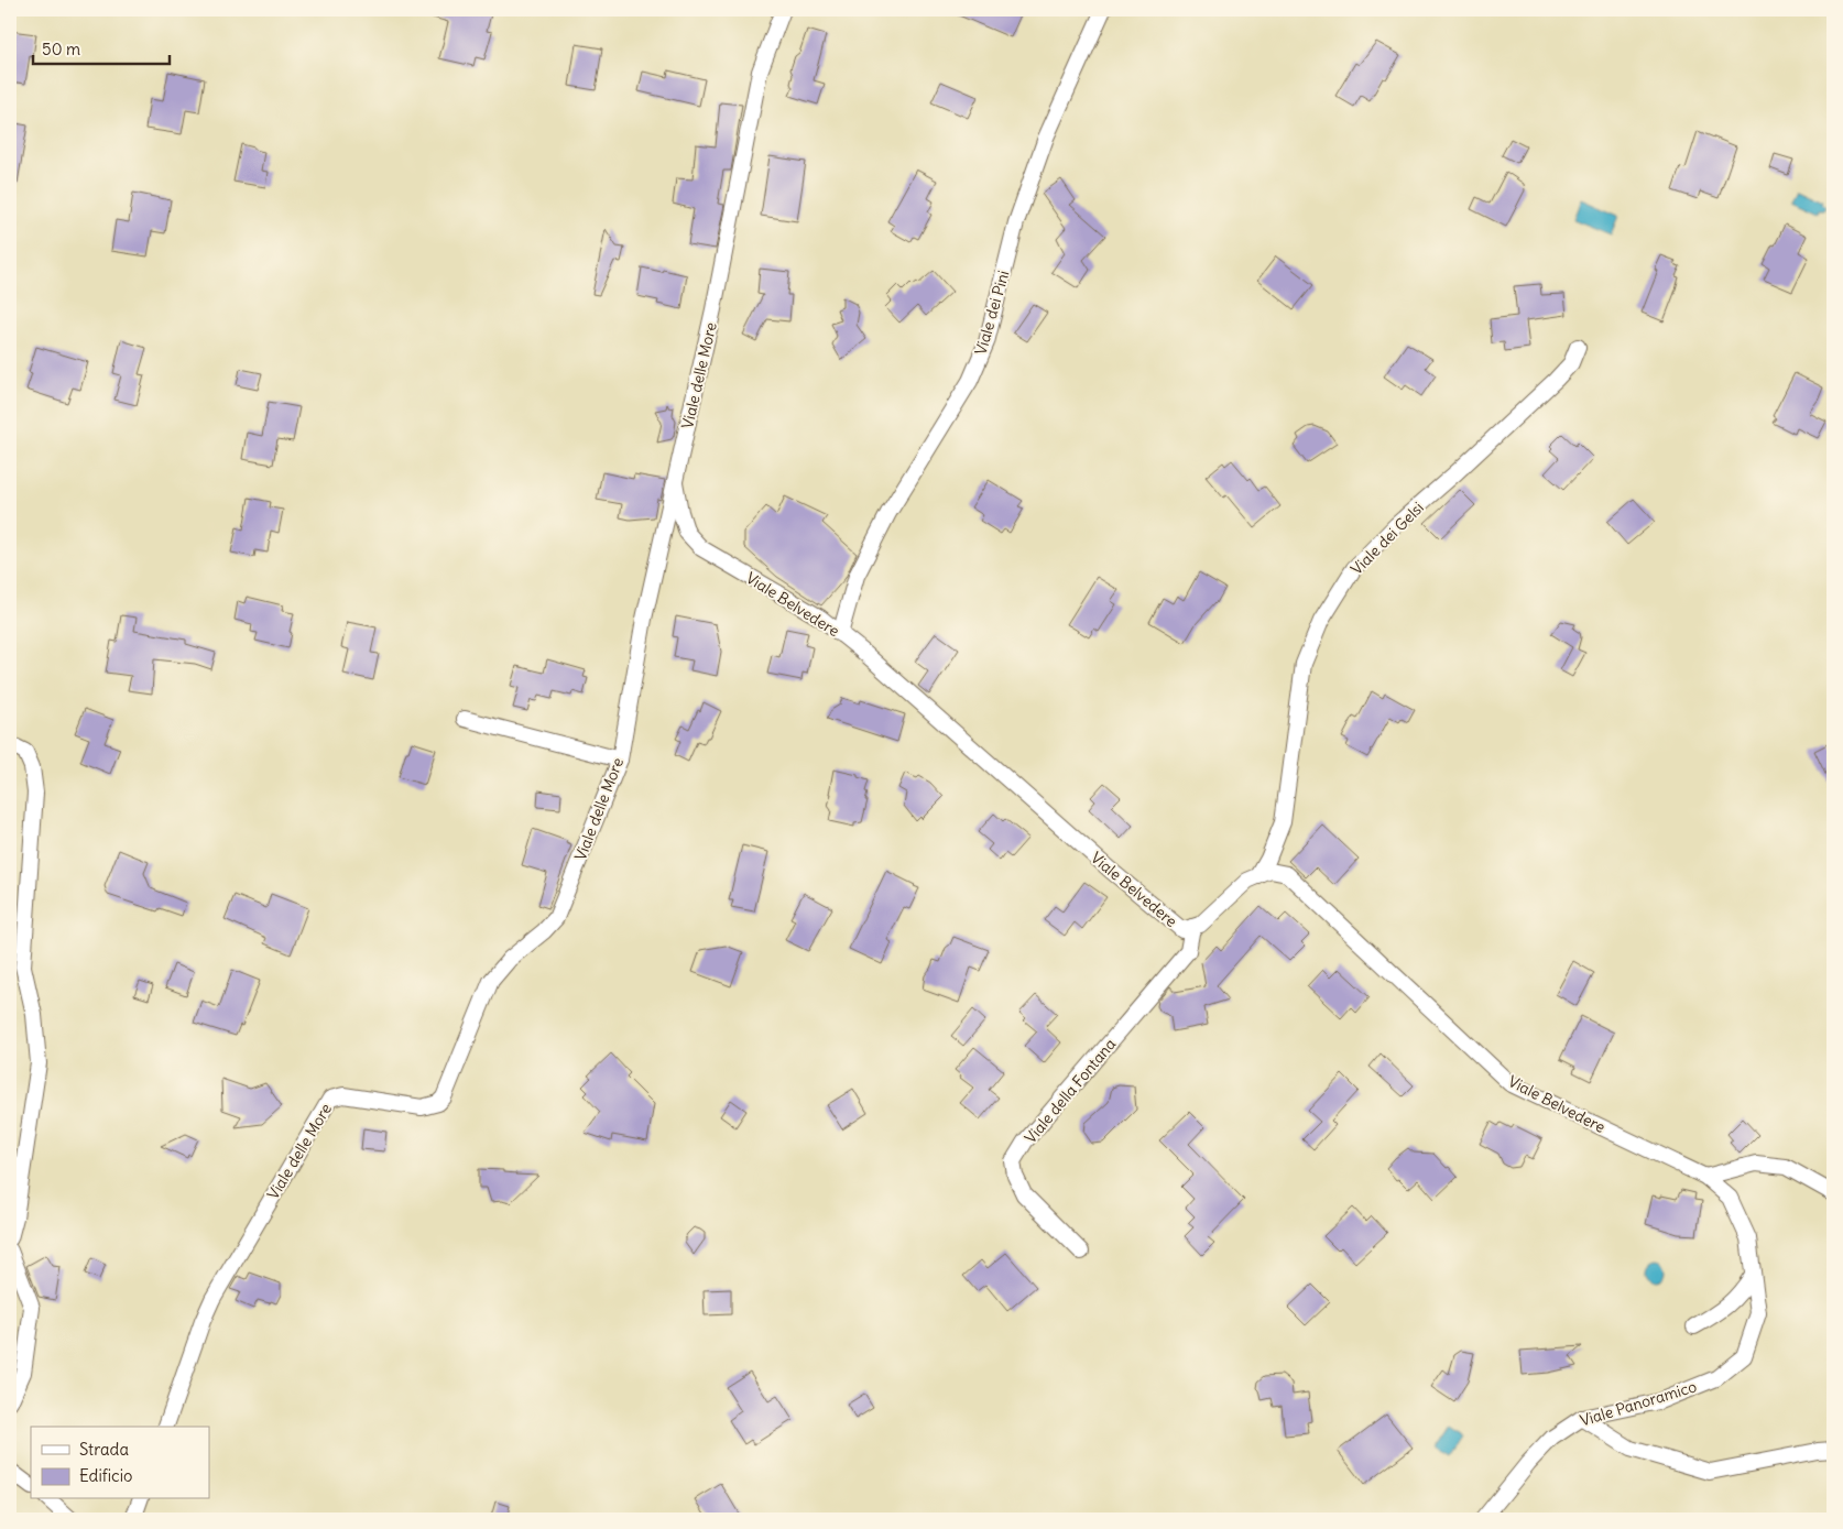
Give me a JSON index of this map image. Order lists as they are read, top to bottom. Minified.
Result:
{"streets":{"street":["Viale dei Pini","Viale delle More","Viale dei Gelsi","Viale Belvedere","Viale della Fontana","Viale Panoramico"]},"crossings":[["Viale dei Pini","Viale Belvedere"],["Viale delle More","Viale Belvedere"],["Viale dei Gelsi","Viale Belvedere"],["Viale Belvedere","Viale della Fontana"],["Viale Belvedere","Viale Panoramico"]],"legend":["Strada","Edificio"],"scale_bar":"50 m"}
